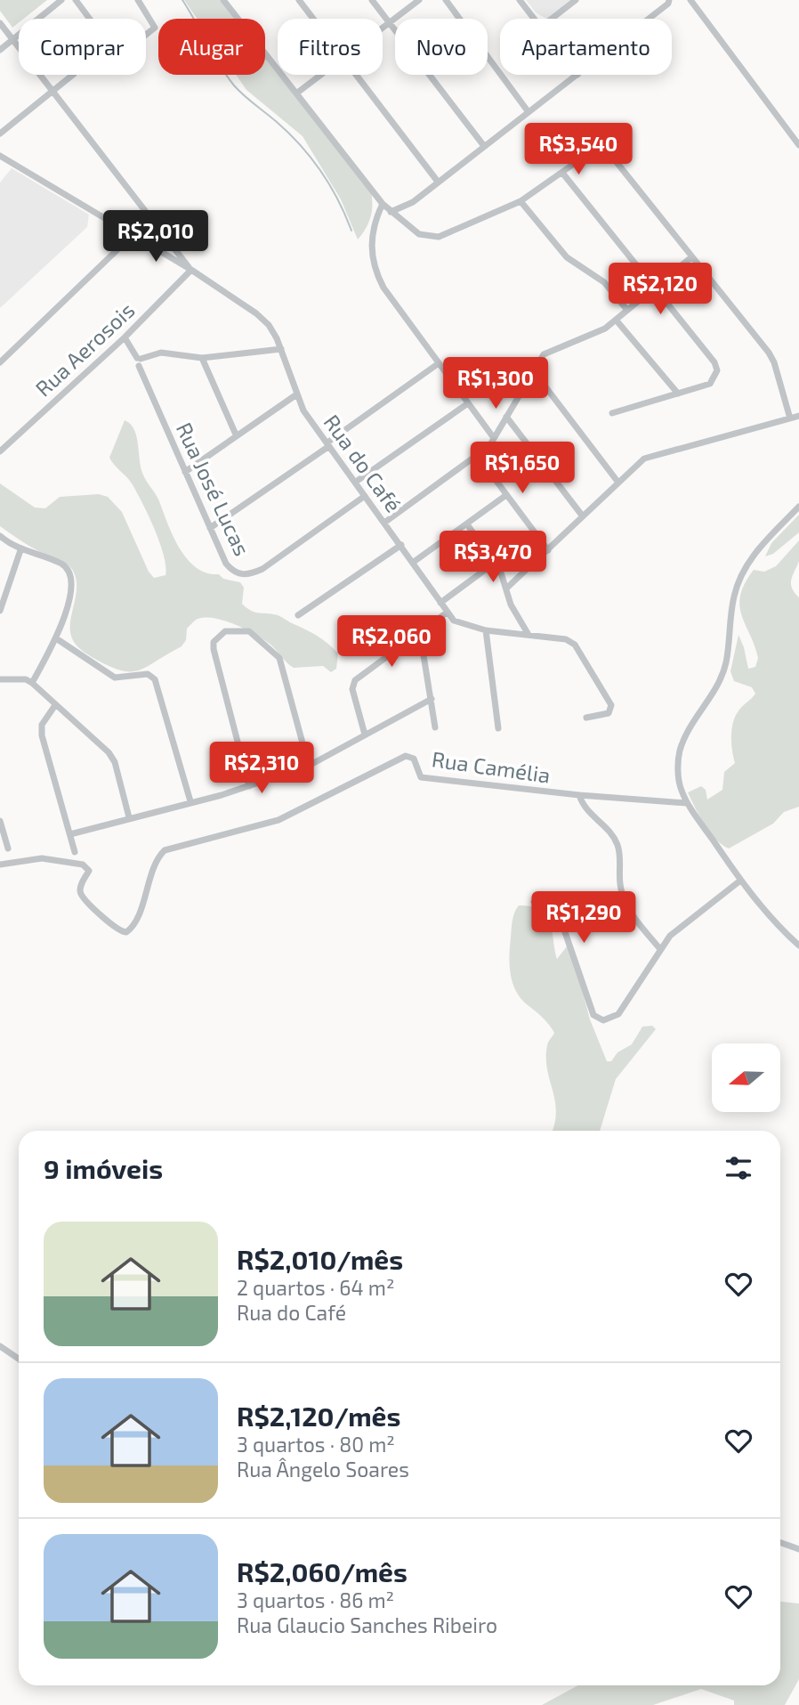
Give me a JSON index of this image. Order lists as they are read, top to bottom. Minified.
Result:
{"streets":{"street":["Rua Aerosois","Rua do Café","Rua José Lucas","Rua Camélia"]},"crossings":[["Rua Aerosois","Rua do Café"],["Rua Aerosois","Rua José Lucas"],["Rua do Café","Rua José Lucas"]],"north":"left","page":{"chip":["Comprar","Alugar","Filtros","Novo","Apartamento"],"price":["R$3,540","R$2,010","R$2,120","R$1,300","R$1,650","R$3,470","R$2,060","R$2,310","R$1,290"],"heading":"9 imóveis","list":[{"name":"R$2,010/mês","note":"2 quartos · 64 m² · Rua do Café"},{"name":"R$2,120/mês","note":"3 quartos · 80 m² · Rua Ângelo Soares"},{"name":"R$2,060/mês","note":"3 quartos · 86 m² · Rua Glaucio Sanches Ribeiro"}]}}
